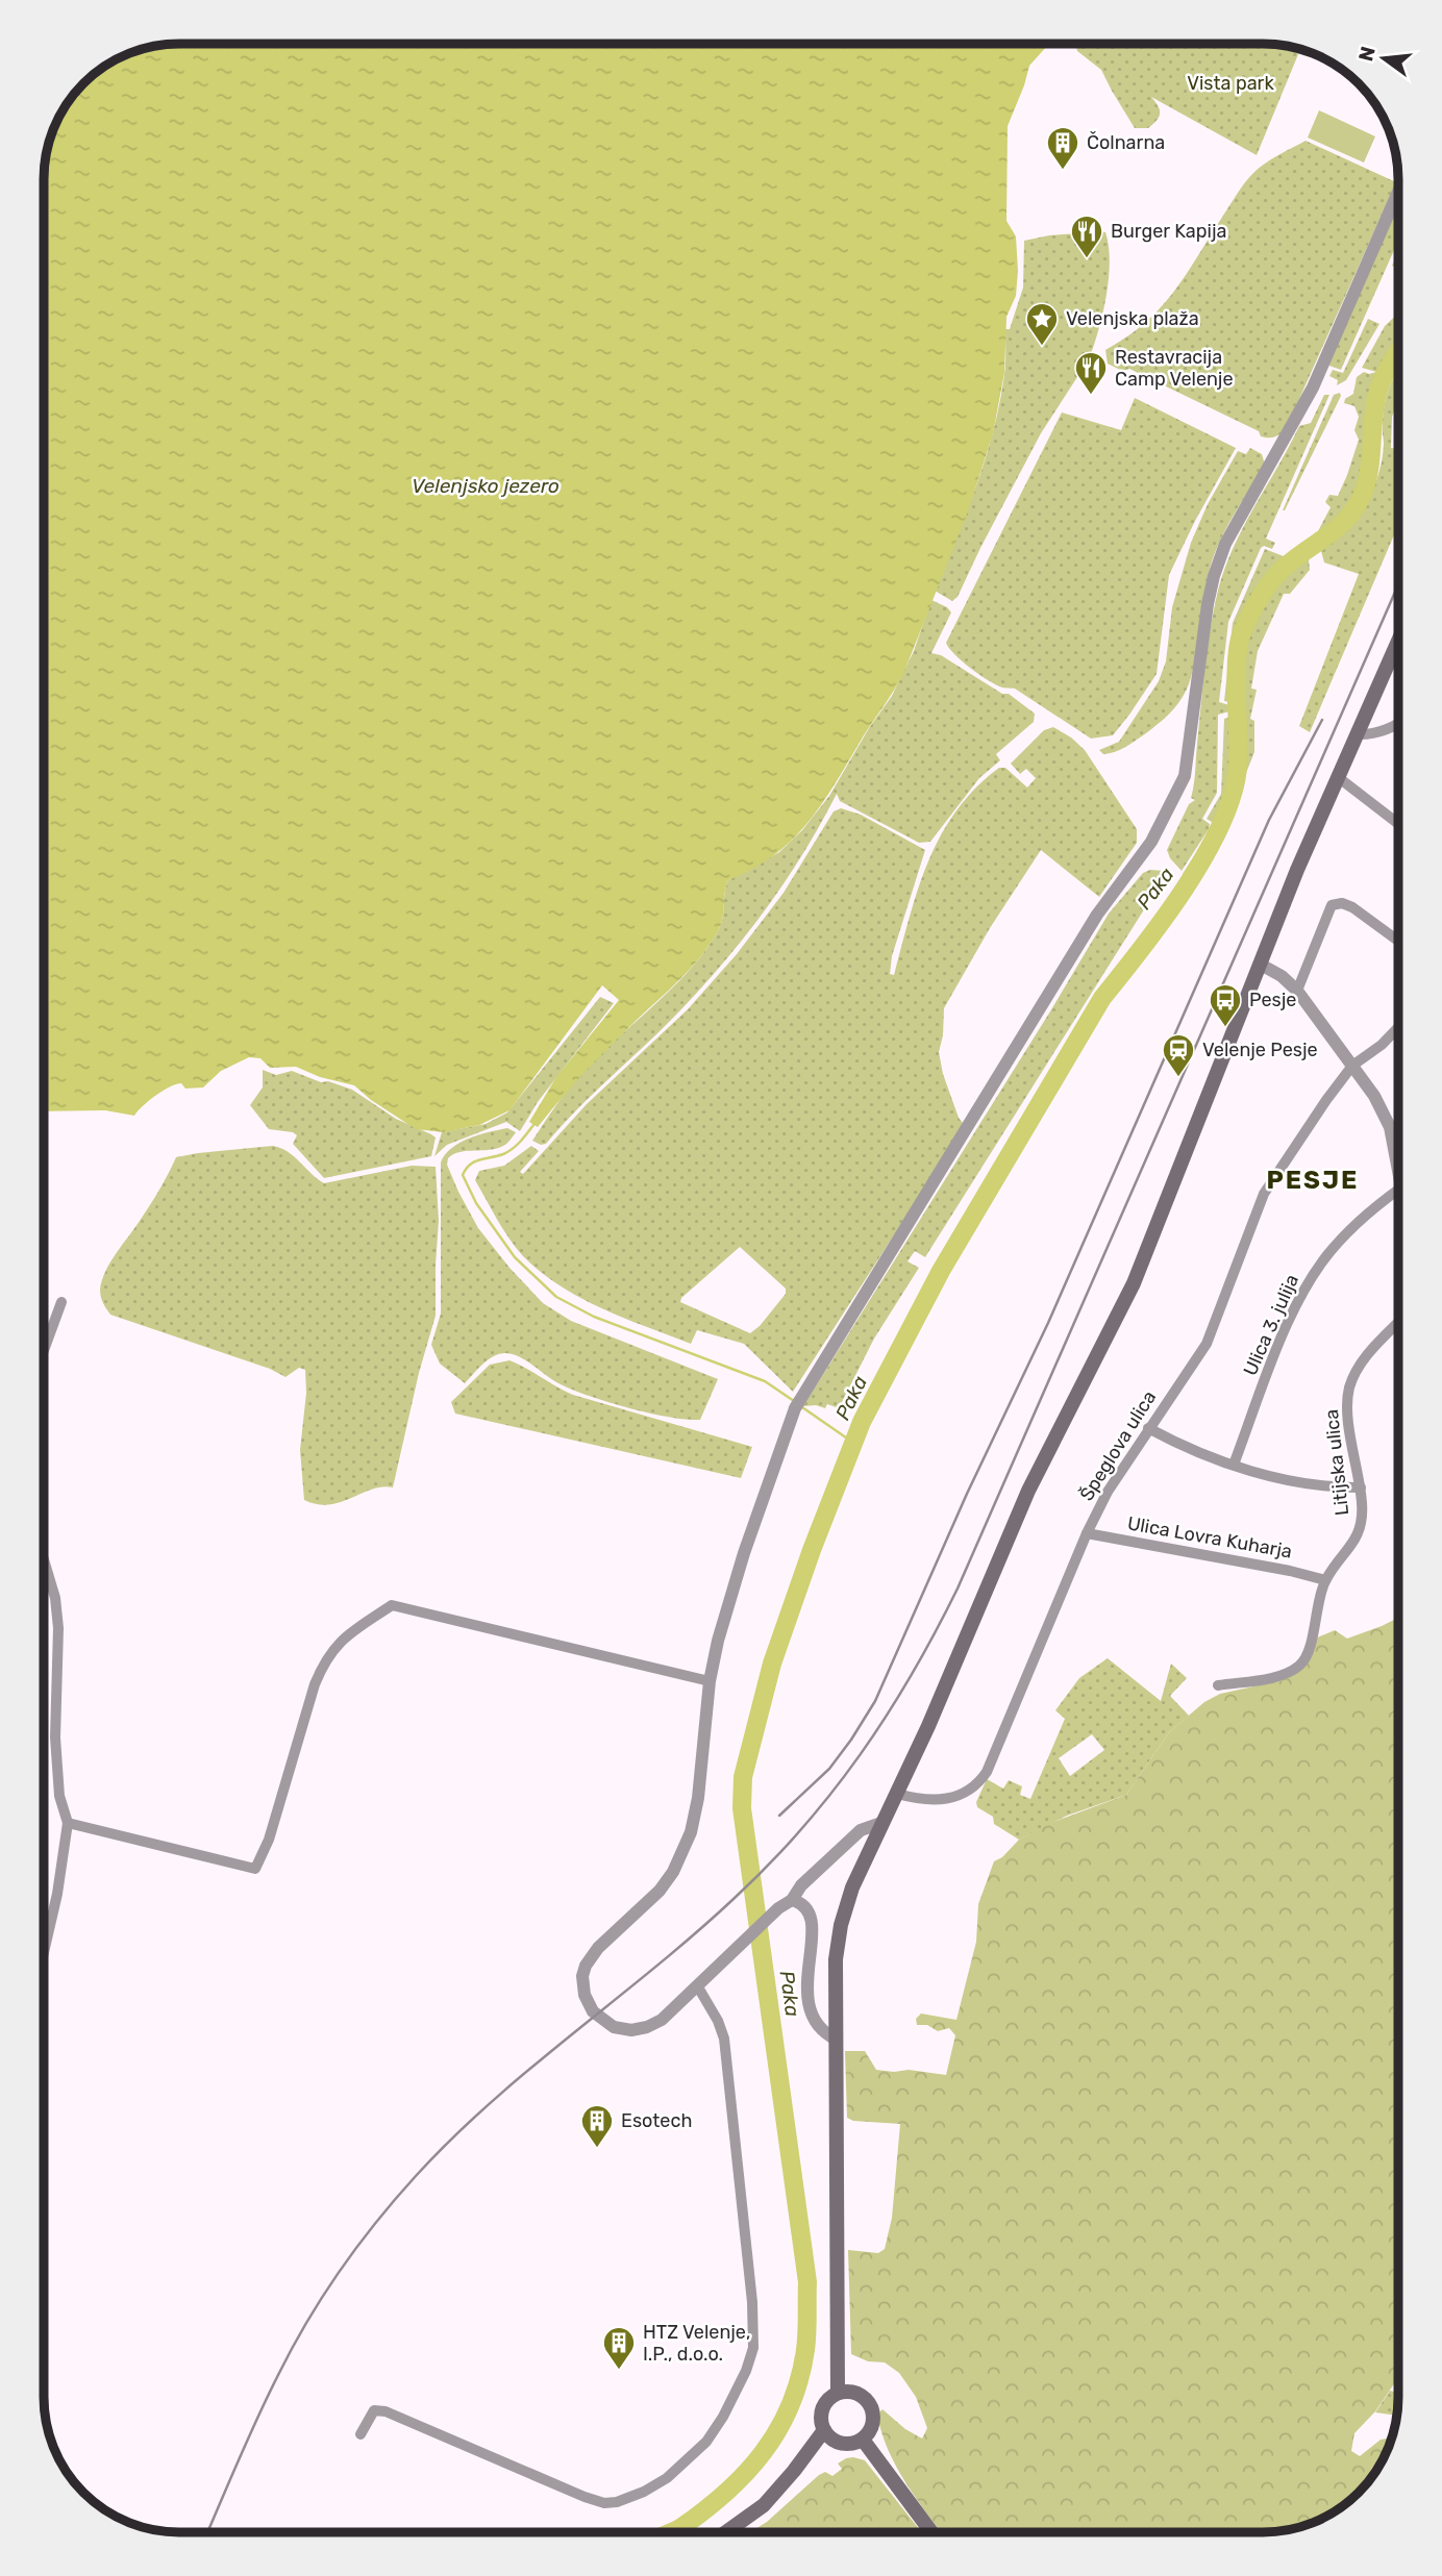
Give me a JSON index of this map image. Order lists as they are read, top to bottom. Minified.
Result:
{"streets":{"street":["Ulica 3. julija","Špeglova ulica","Litijska ulica","Ulica Lovra Kuharja"]},"crossings":[["Špeglova ulica","Ulica Lovra Kuharja"],["Litijska ulica","Ulica Lovra Kuharja"]],"districts":["PESJE"],"water":["Velenjsko jezero","Paka"],"parks":["Vista park"],"places":{"building":["Čolnarna","Esotech","HTZ Velenje, I.P., d.o.o."],"restaurant":["Burger Kapija","Restavracija Camp Velenje"],"place":["Velenjska plaža"],"bus stop":["Pesje"],"station":["Velenje Pesje"]},"north":"left"}
